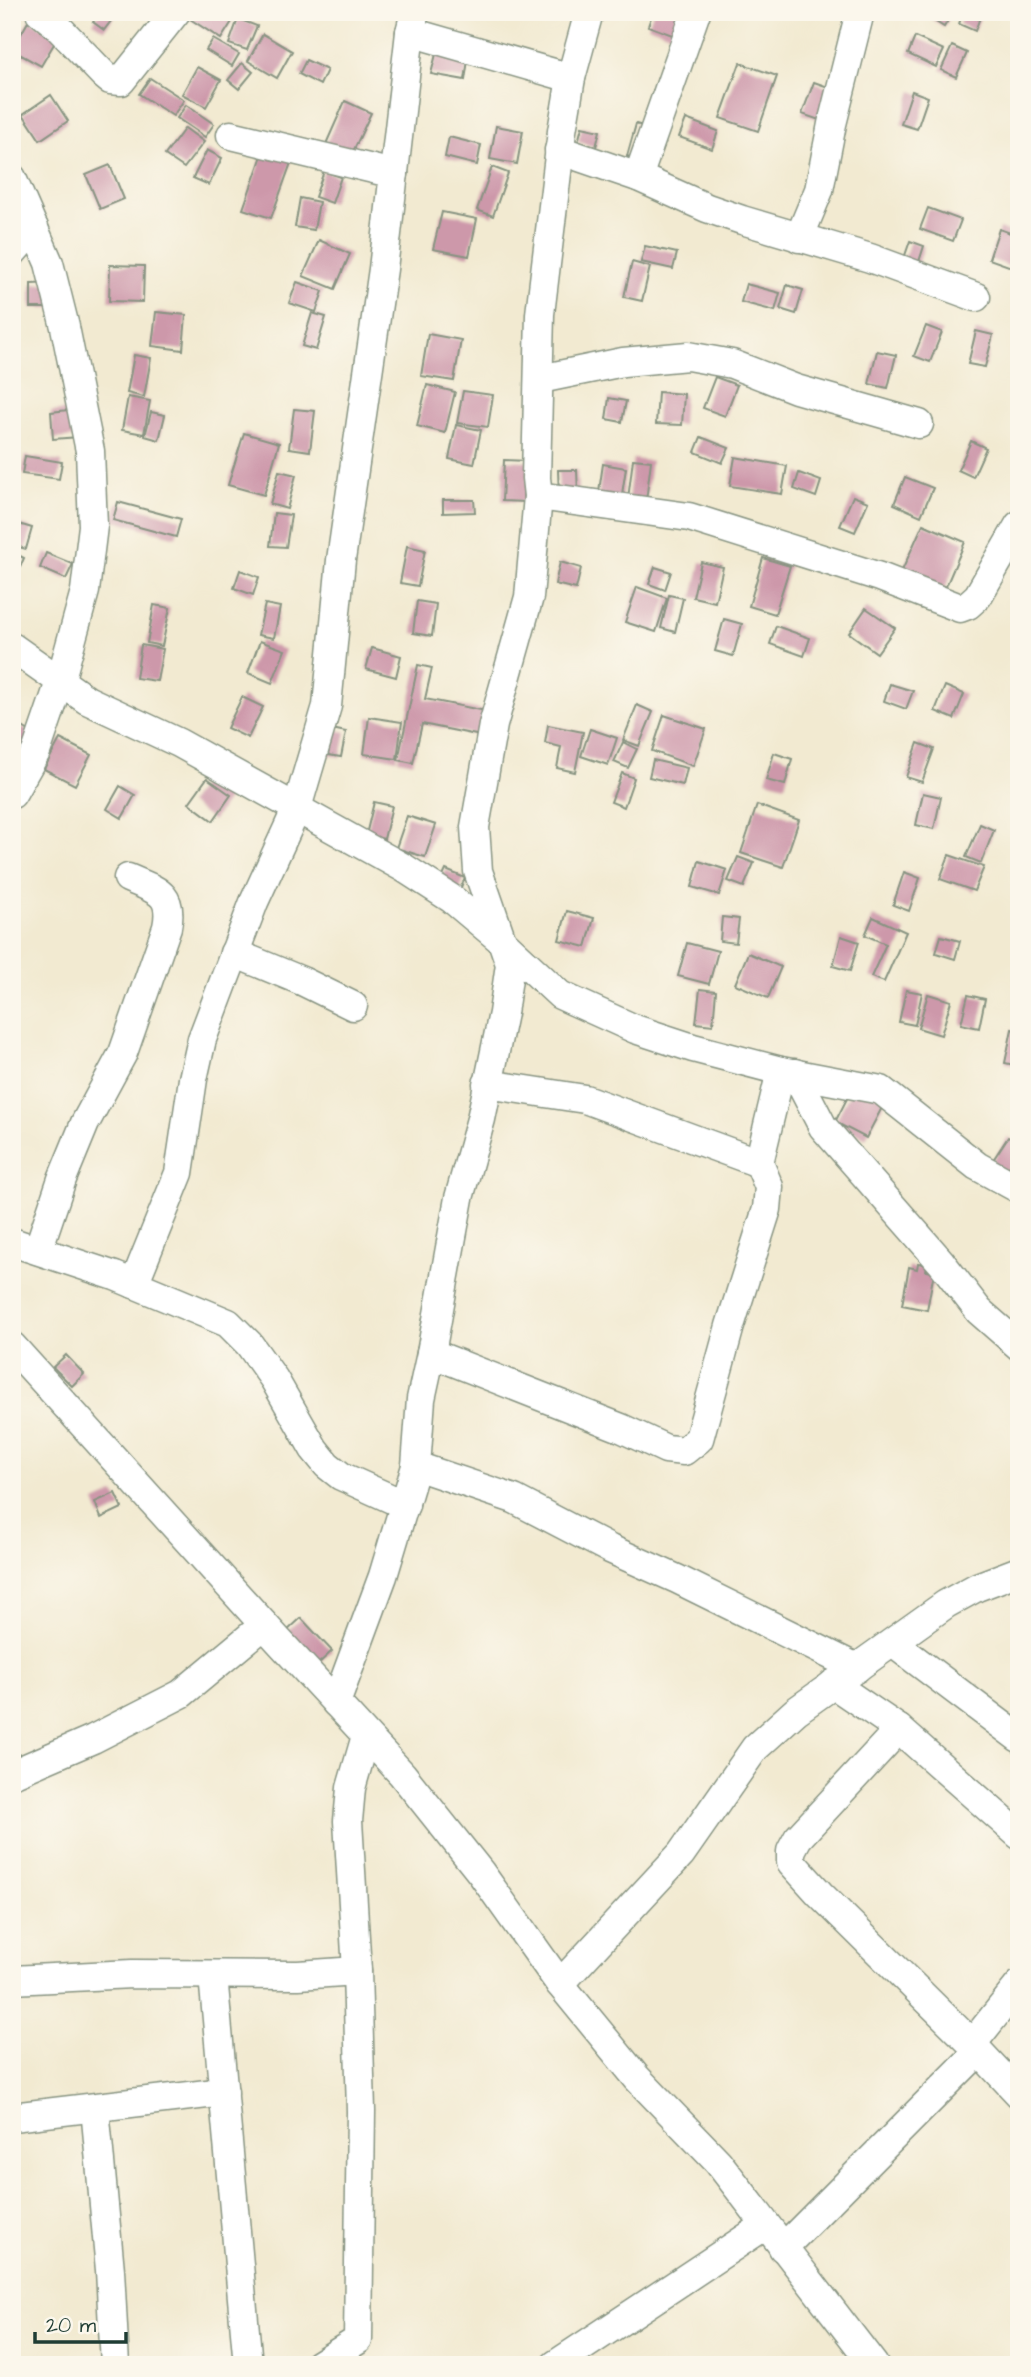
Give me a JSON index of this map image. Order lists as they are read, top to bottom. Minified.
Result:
{"scale_bar":"20 m"}
